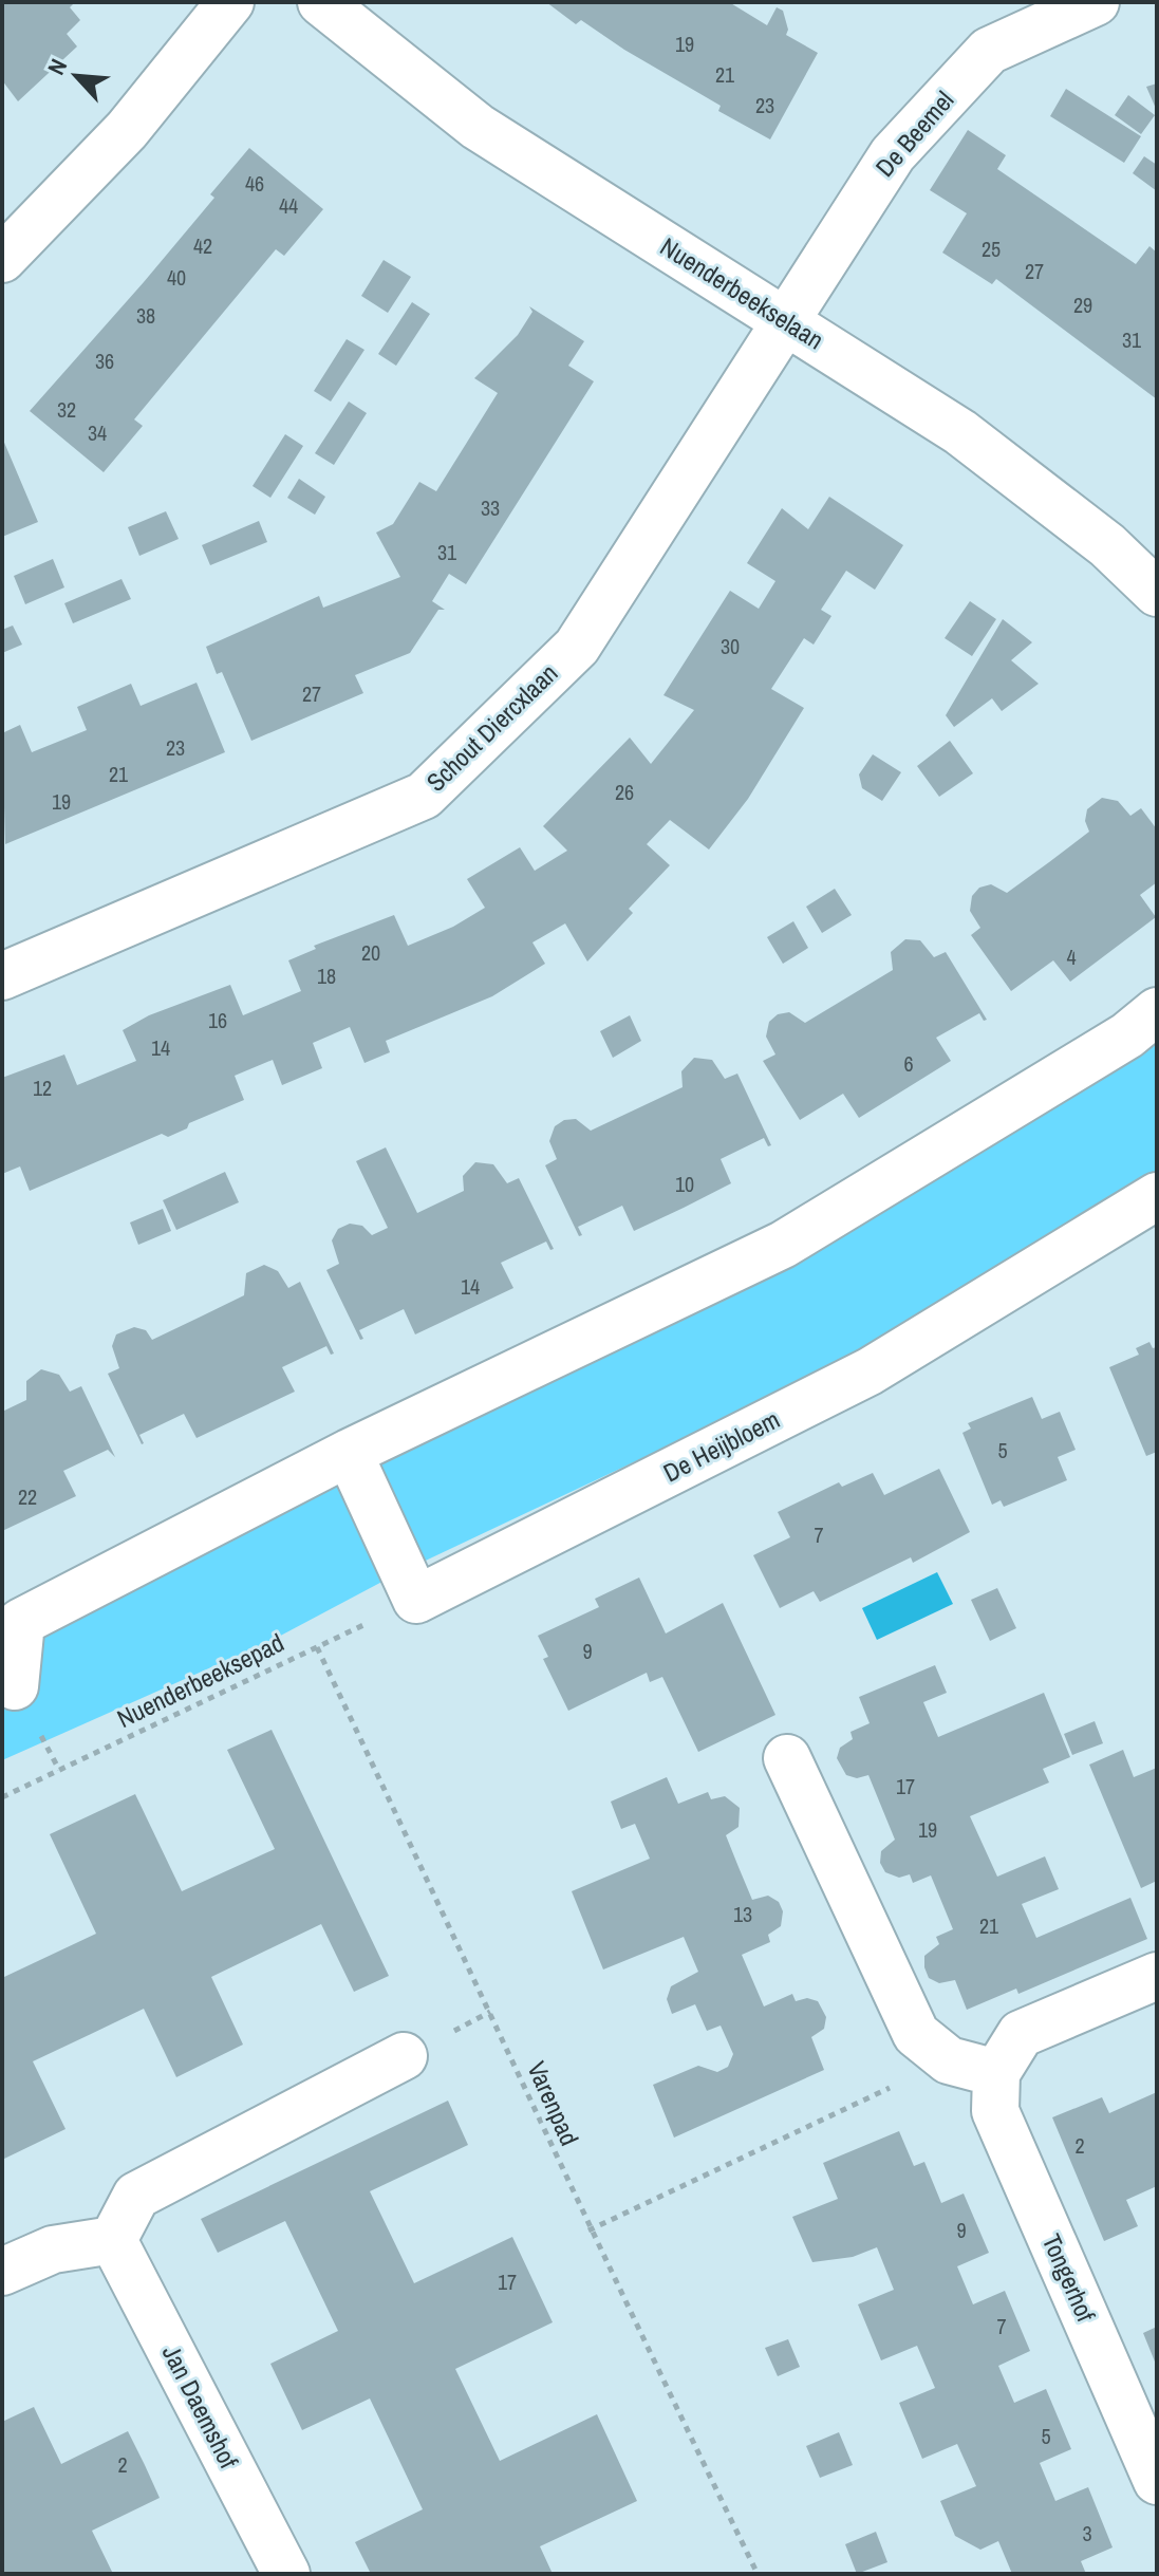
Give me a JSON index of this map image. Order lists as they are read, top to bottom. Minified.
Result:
{"streets":{"street":["De Beemel","Nuenderbeekselaan","Schout Diercxlaan","De Heijbloem","Tongerhof","Jan Daemshof"],"path":["Nuenderbeeksepad","Varenpad"]},"crossings":[["De Beemel","Nuenderbeekselaan"],["De Beemel","Schout Diercxlaan"],["Nuenderbeekselaan","Schout Diercxlaan"],["De Heijbloem","Nuenderbeeksepad"],["Nuenderbeeksepad","Varenpad"]],"house_numbers":["19","21","23","46","44","42","25","27","40","29","38","31","36","32","34","33","31","30","27","23","21","26","19","20","4","18","16","14","6","12","10","14","5","22","7","9","17","19","13","21","2","9","17","7","5","2","3"],"north":"top left"}
